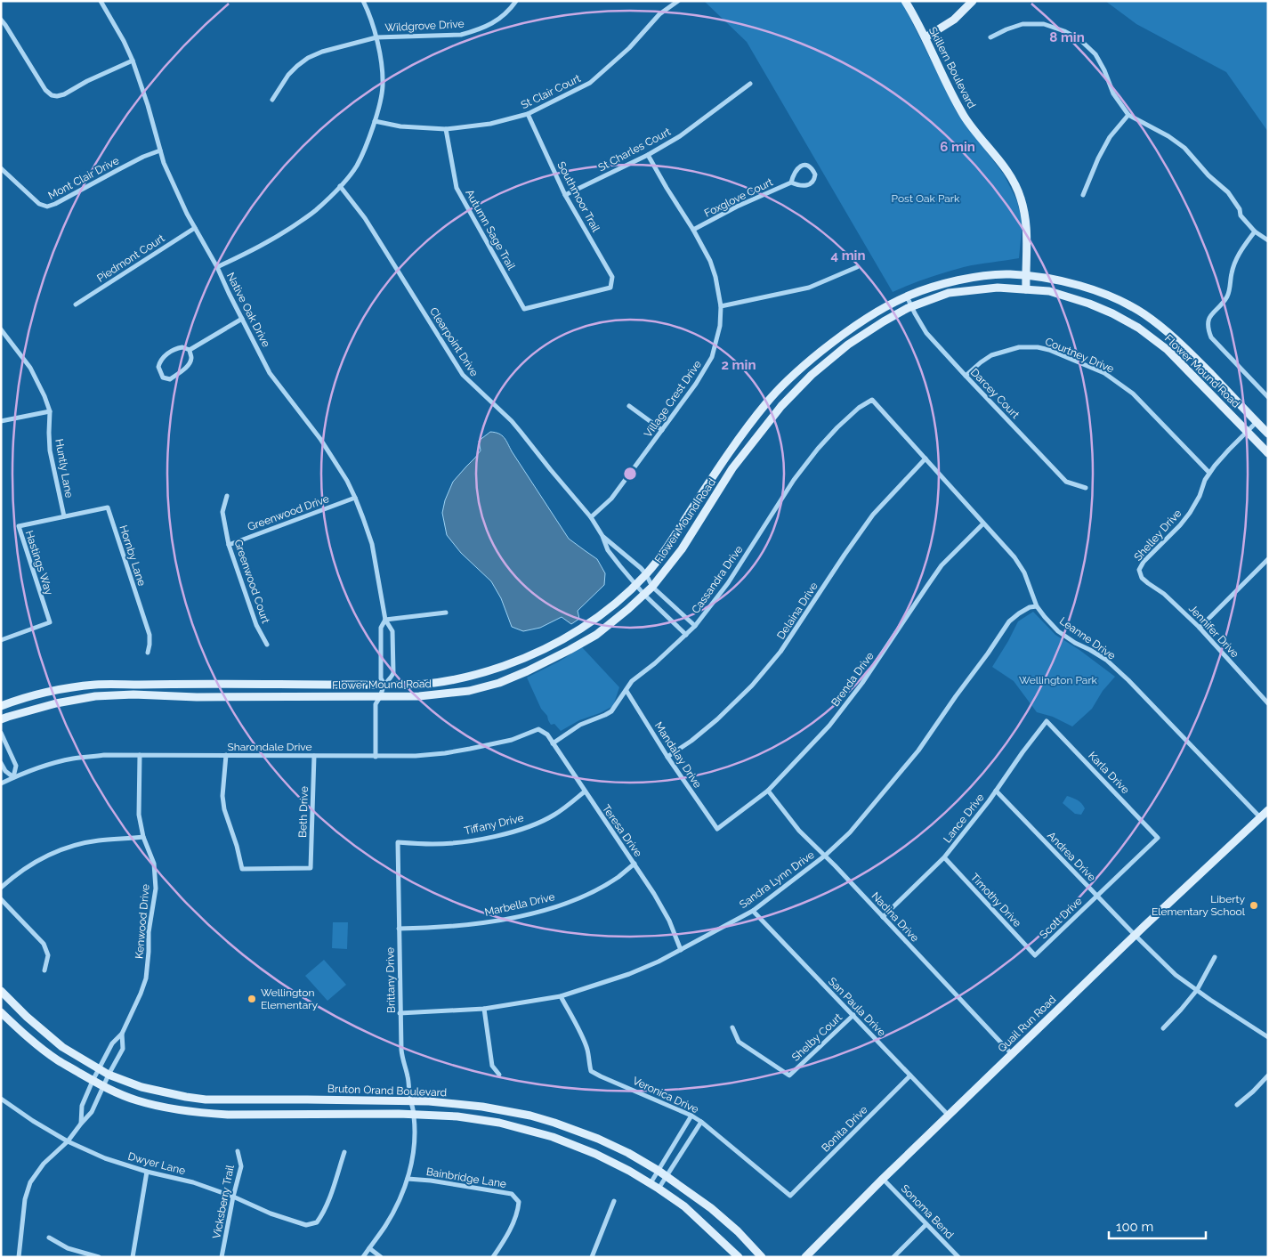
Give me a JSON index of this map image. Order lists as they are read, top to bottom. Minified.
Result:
{"streets":{"main road":["Skillern Boulevard","Flower Mound Road","Quail Run Road","Bruton Orand Boulevard"],"street":["Wildgrove Drive","St Clair Court","St Charles Court","Mont Clair Drive","Southmoor Trail","Foxglove Court","Autumn Sage Trail","Piedmont Court","Native Oak Drive","Clearpoint Drive","Courtney Drive","Darcey Court","Village Crest Drive","Huntly Lane","Greenwood Drive","Shelley Drive","Hornby Lane","Hastings Way","Cassandra Drive","Greenwood Court","Delaina Drive","Jennifer Drive","Leanne Drive","Brenda Drive","Sharondale Drive","Mandalay Drive","Karla Drive","Beth Drive","Lance Drive","Tiffany Drive","Teresa Drive","Andrea Drive","Sandra Lynn Drive","Timothy Drive","Marbella Drive","Nadina Drive","Scott Drive","Kenwood Drive","Brittany Drive","San Paula Drive","Shelby Court","Veronica Drive","Bonita Drive","Dwyer Lane","Bainbridge Lane","Vicksberry Trail","Sonoma Bend"]},"crossings":[["Skillern Boulevard","Flower Mound Road"],["St Clair Court","Southmoor Trail"],["St Clair Court","Autumn Sage Trail"],["St Charles Court","Southmoor Trail"],["St Charles Court","Village Crest Drive"],["Mont Clair Drive","Native Oak Drive"],["Southmoor Trail","Autumn Sage Trail"],["Foxglove Court","Village Crest Drive"],["Piedmont Court","Native Oak Drive"],["Native Oak Drive","Flower Mound Road"],["Native Oak Drive","Greenwood Drive"],["Native Oak Drive","Sharondale Drive"],["Clearpoint Drive","Flower Mound Road"],["Clearpoint Drive","Village Crest Drive"],["Clearpoint Drive","Cassandra Drive"],["Courtney Drive","Darcey Court"],["Courtney Drive","Shelley Drive"],["Flower Mound Road","Darcey Court"],["Flower Mound Road","Shelley Drive"],["Huntly Lane","Hornby Lane"],["Huntly Lane","Hastings Way"],["Greenwood Drive","Greenwood Court"],["Shelley Drive","Jennifer Drive"],["Hornby Lane","Hastings Way"],["Cassandra Drive","Leanne Drive"],["Cassandra Drive","Mandalay Drive"],["Cassandra Drive","Teresa Drive"],["Delaina Drive","Leanne Drive"],["Delaina Drive","Mandalay Drive"],["Leanne Drive","Brenda Drive"],["Leanne Drive","Sandra Lynn Drive"],["Leanne Drive","Quail Run Road"],["Brenda Drive","Mandalay Drive"],["Brenda Drive","Nadina Drive"],["Sharondale Drive","Beth Drive"],["Sharondale Drive","Teresa Drive"],["Sharondale Drive","Kenwood Drive"],["Karla Drive","Lance Drive"],["Karla Drive","Scott Drive"],["Lance Drive","Andrea Drive"],["Lance Drive","Timothy Drive"],["Lance Drive","Nadina Drive"],["Tiffany Drive","Teresa Drive"],["Tiffany Drive","Brittany Drive"],["Teresa Drive","Sandra Lynn Drive"],["Teresa Drive","Marbella Drive"],["Andrea Drive","Scott Drive"],["Andrea Drive","Quail Run Road"],["Sandra Lynn Drive","Nadina Drive"],["Sandra Lynn Drive","Brittany Drive"],["Sandra Lynn Drive","San Paula Drive"],["Sandra Lynn Drive","Veronica Drive"],["Timothy Drive","Scott Drive"],["Marbella Drive","Brittany Drive"],["Nadina Drive","Quail Run Road"],["Kenwood Drive","Bruton Orand Boulevard"],["Kenwood Drive","Dwyer Lane"],["Brittany Drive","Bruton Orand Boulevard"],["Brittany Drive","Bainbridge Lane"],["San Paula Drive","Quail Run Road"],["San Paula Drive","Shelby Court"],["San Paula Drive","Bonita Drive"],["Quail Run Road","Sonoma Bend"],["Veronica Drive","Bonita Drive"],["Dwyer Lane","Vicksberry Trail"]],"parks":["Post Oak Park","Wellington Park"],"places":["Liberty Elementary School","Wellington Elementary"],"scale_bar":"100 m","rings":["8 min","6 min","4 min","2 min"]}
